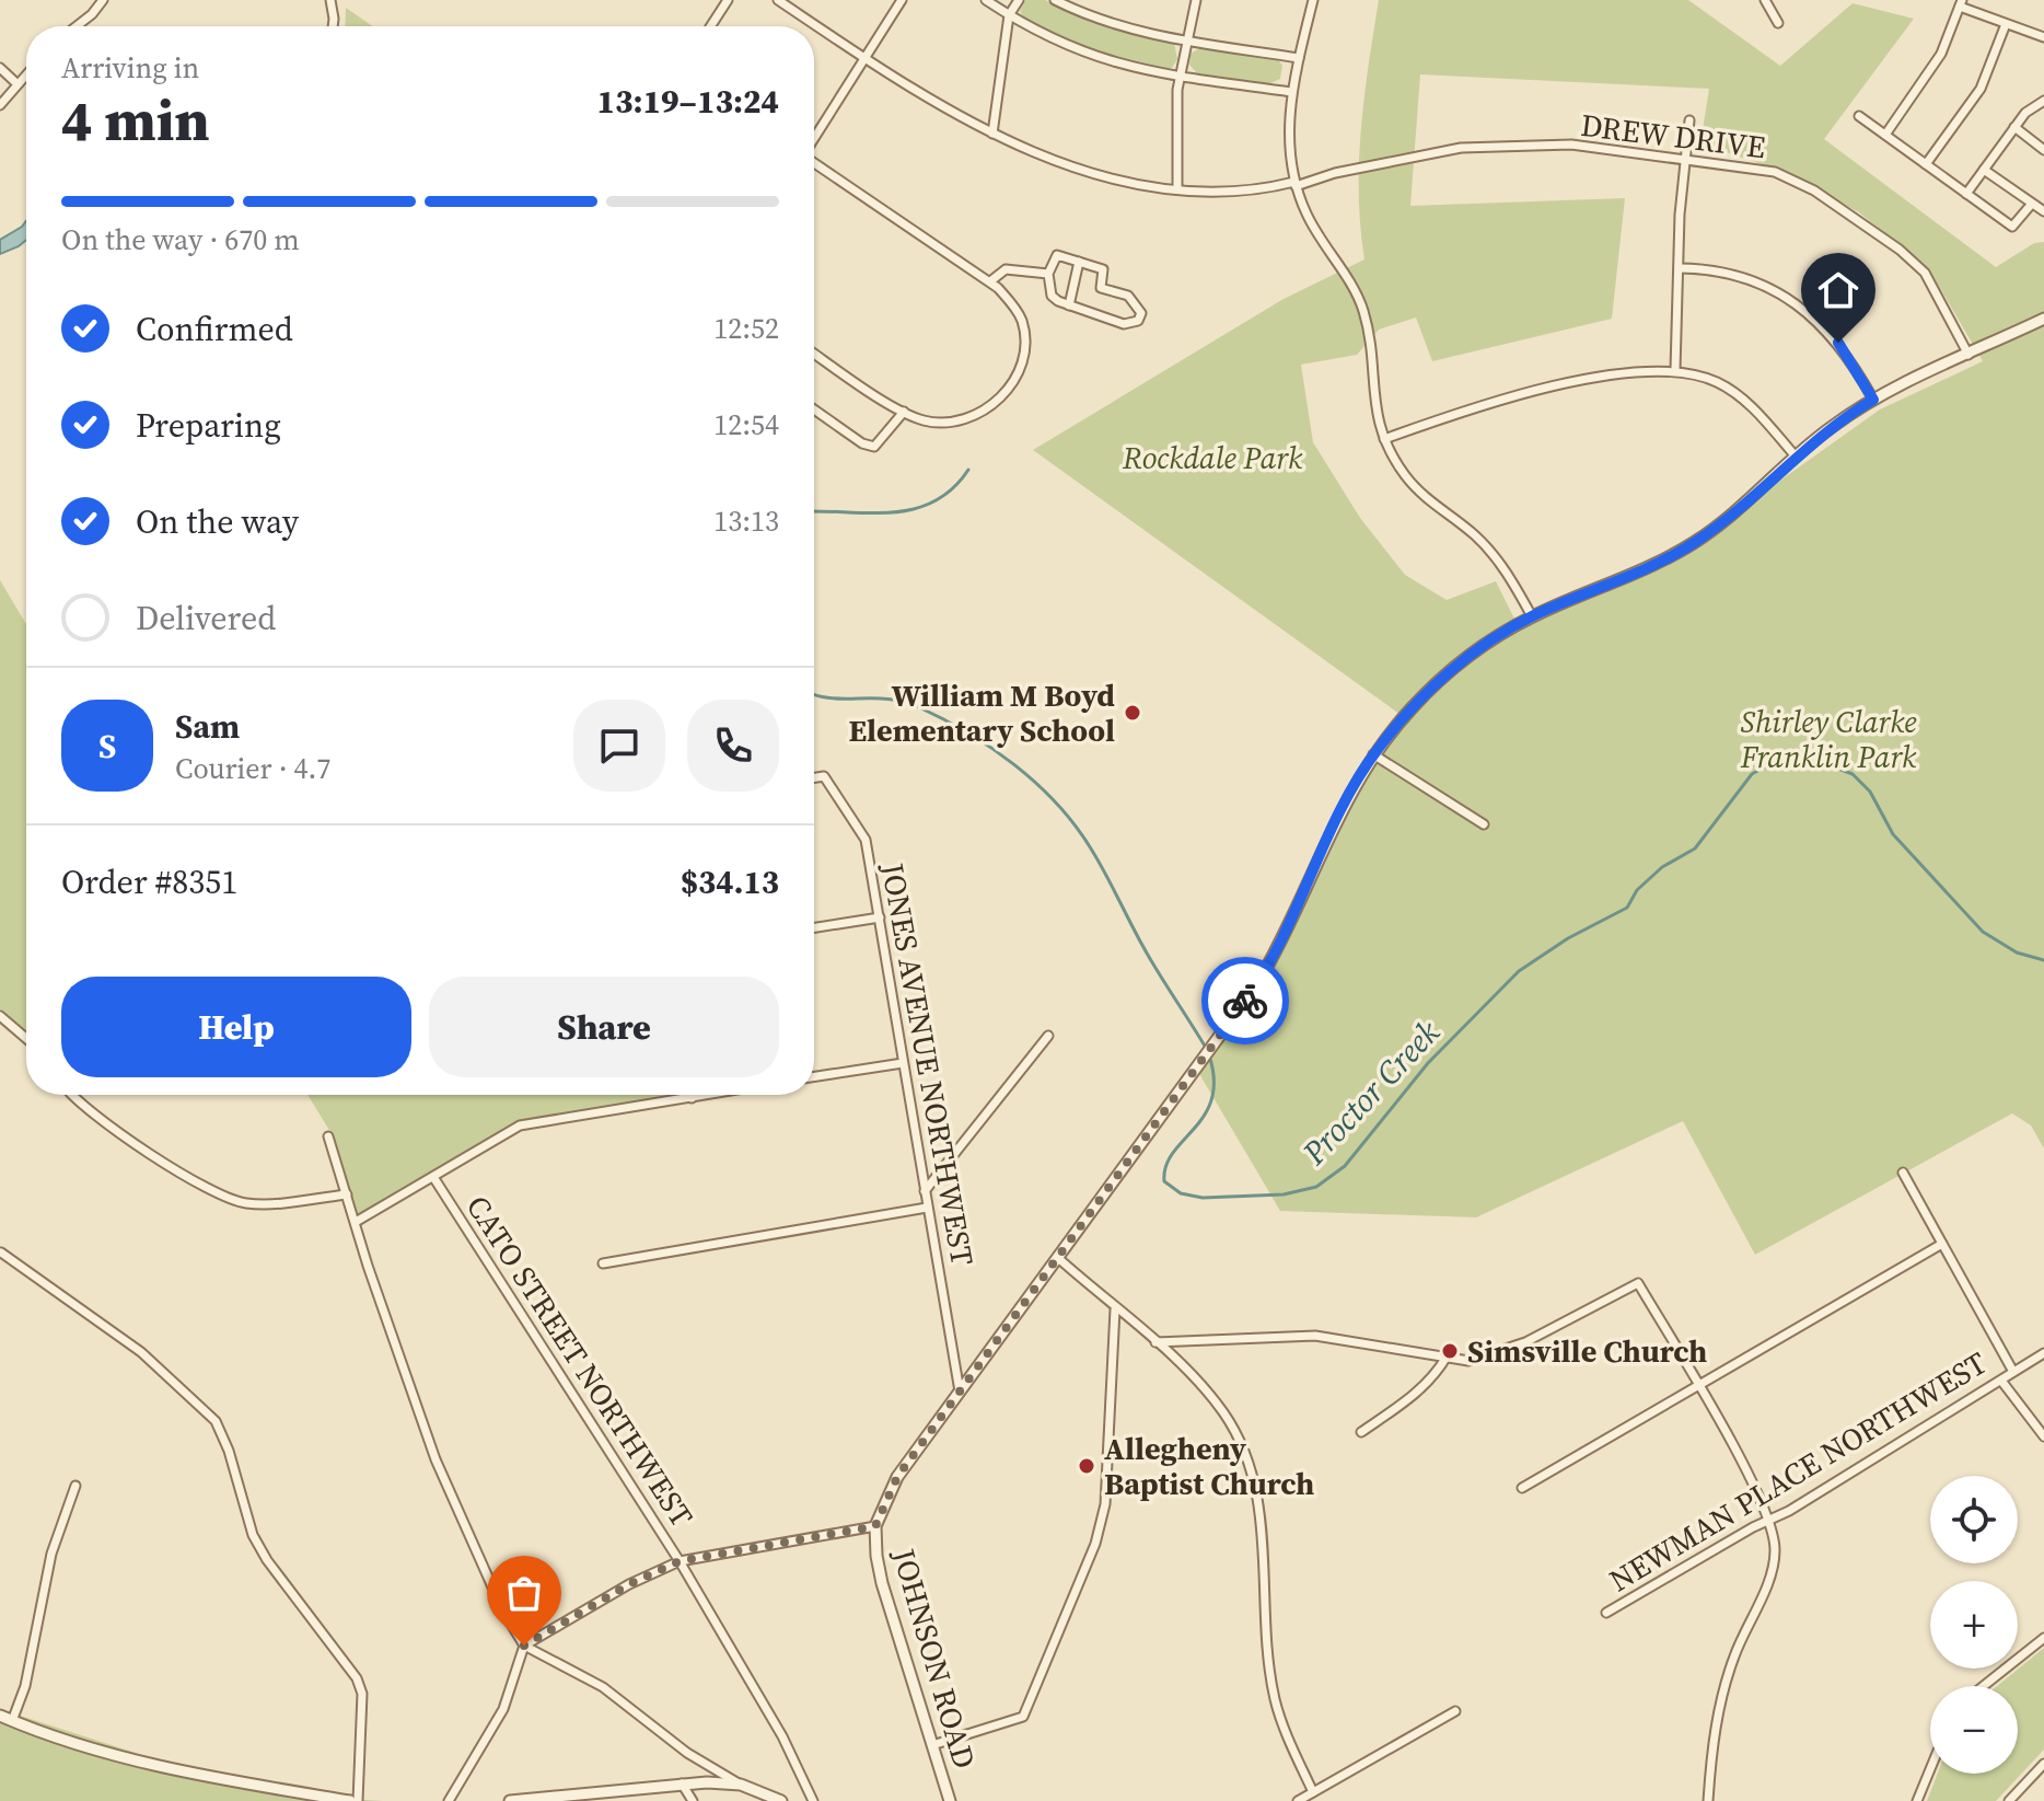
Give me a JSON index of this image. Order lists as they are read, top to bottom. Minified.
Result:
{"streets":{"street":["DREW DRIVE","JONES AVENUE NORTHWEST","CATO STREET NORTHWEST","NEWMAN PLACE NORTHWEST","JOHNSON ROAD"]},"crossings":[["DREW DRIVE","JOHNSON ROAD"],["JONES AVENUE NORTHWEST","JOHNSON ROAD"]],"water":["Proctor Creek"],"parks":["Rockdale Park","Shirley Clarke Franklin Park"],"places":["William M Boyd Elementary School","Simsville Church","Allegheny Baptist Church"],"page":{"heading":["4 min","Arriving in","13:19–13:24"],"panel":["Sam","Courier · 4.7","Order #8351","$34.13"],"bar":"On the way · 670 m","list":[["Confirmed","12:52"],["Preparing","12:54"],["On the way","13:13"],"Delivered"],"round":"S","buttons":["Help","Share"],"map_buttons":["+","−"]}}
